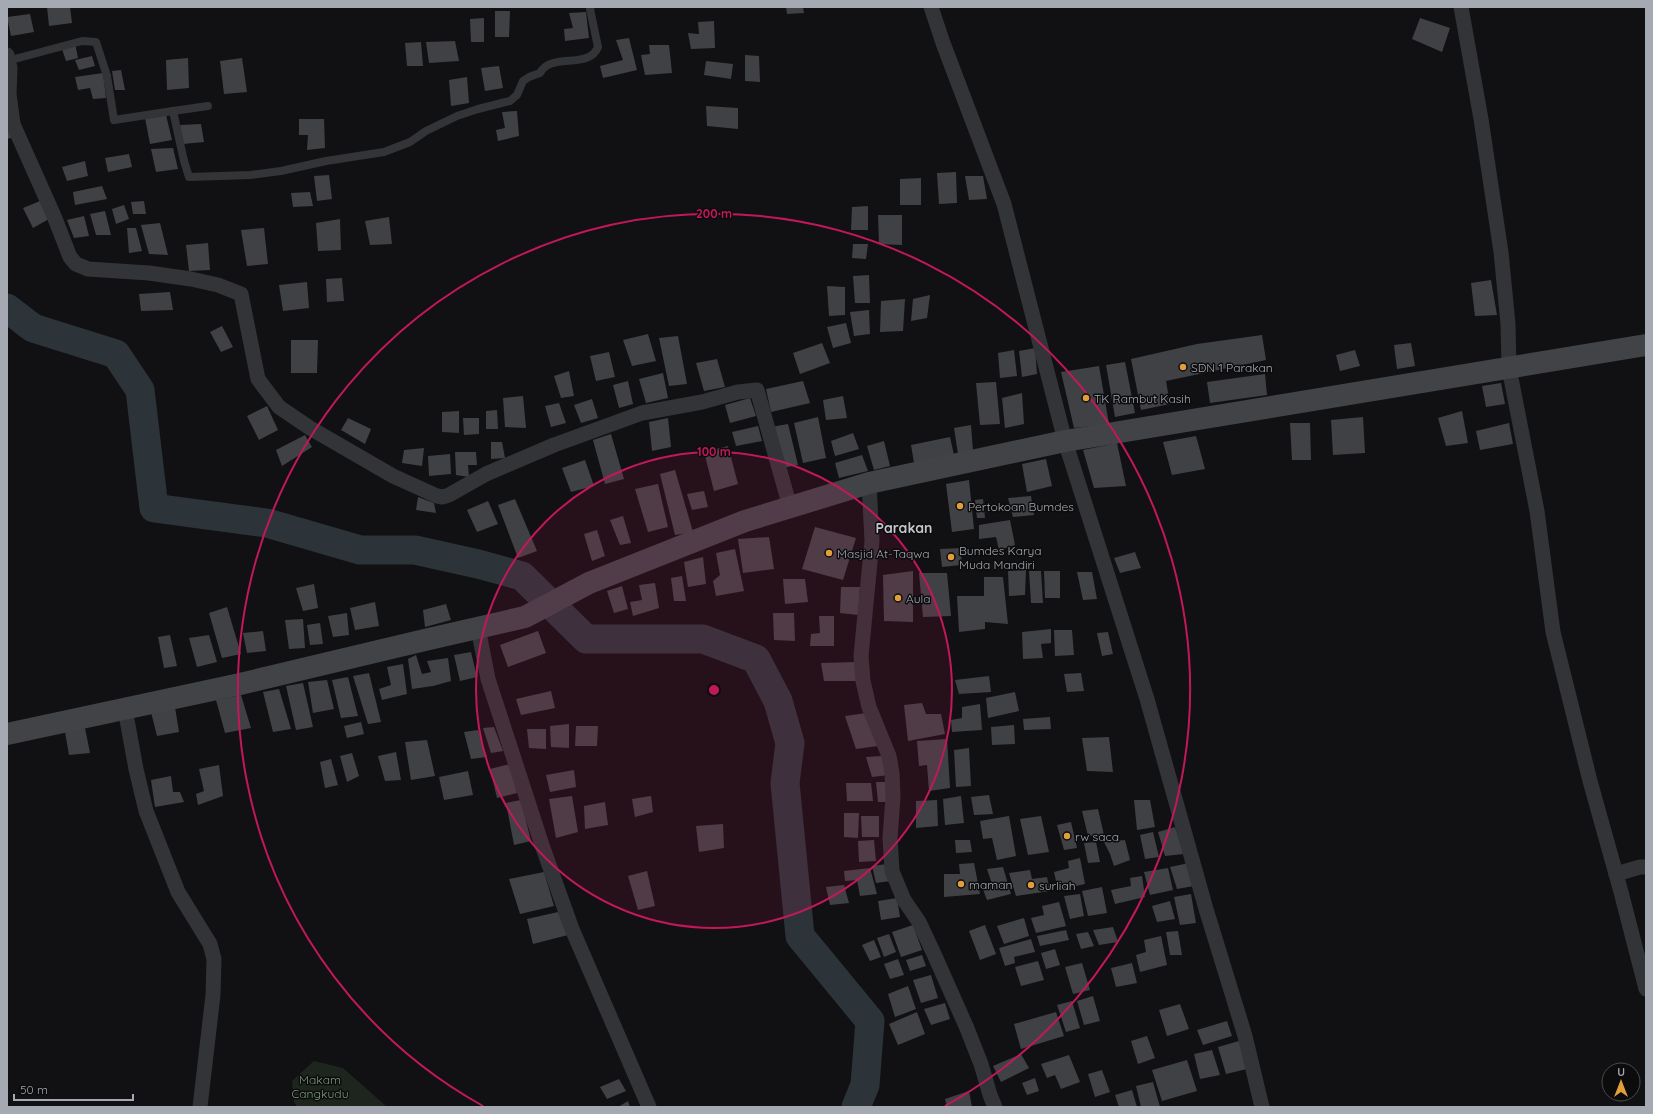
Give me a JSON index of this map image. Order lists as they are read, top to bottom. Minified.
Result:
{"districts":["Parakan"],"parks":["Makam Cangkudu"],"places":["SDN 1 Parakan","TK Rambut Kasih","Pertokoan Bumdes","Masjid At-Taqwa","Bumdes Karya Muda Mandiri","Aula","rw saca","maman","surliah"],"scale_bar":"50 m","north":"top","rings":["200 m","100 m"]}
